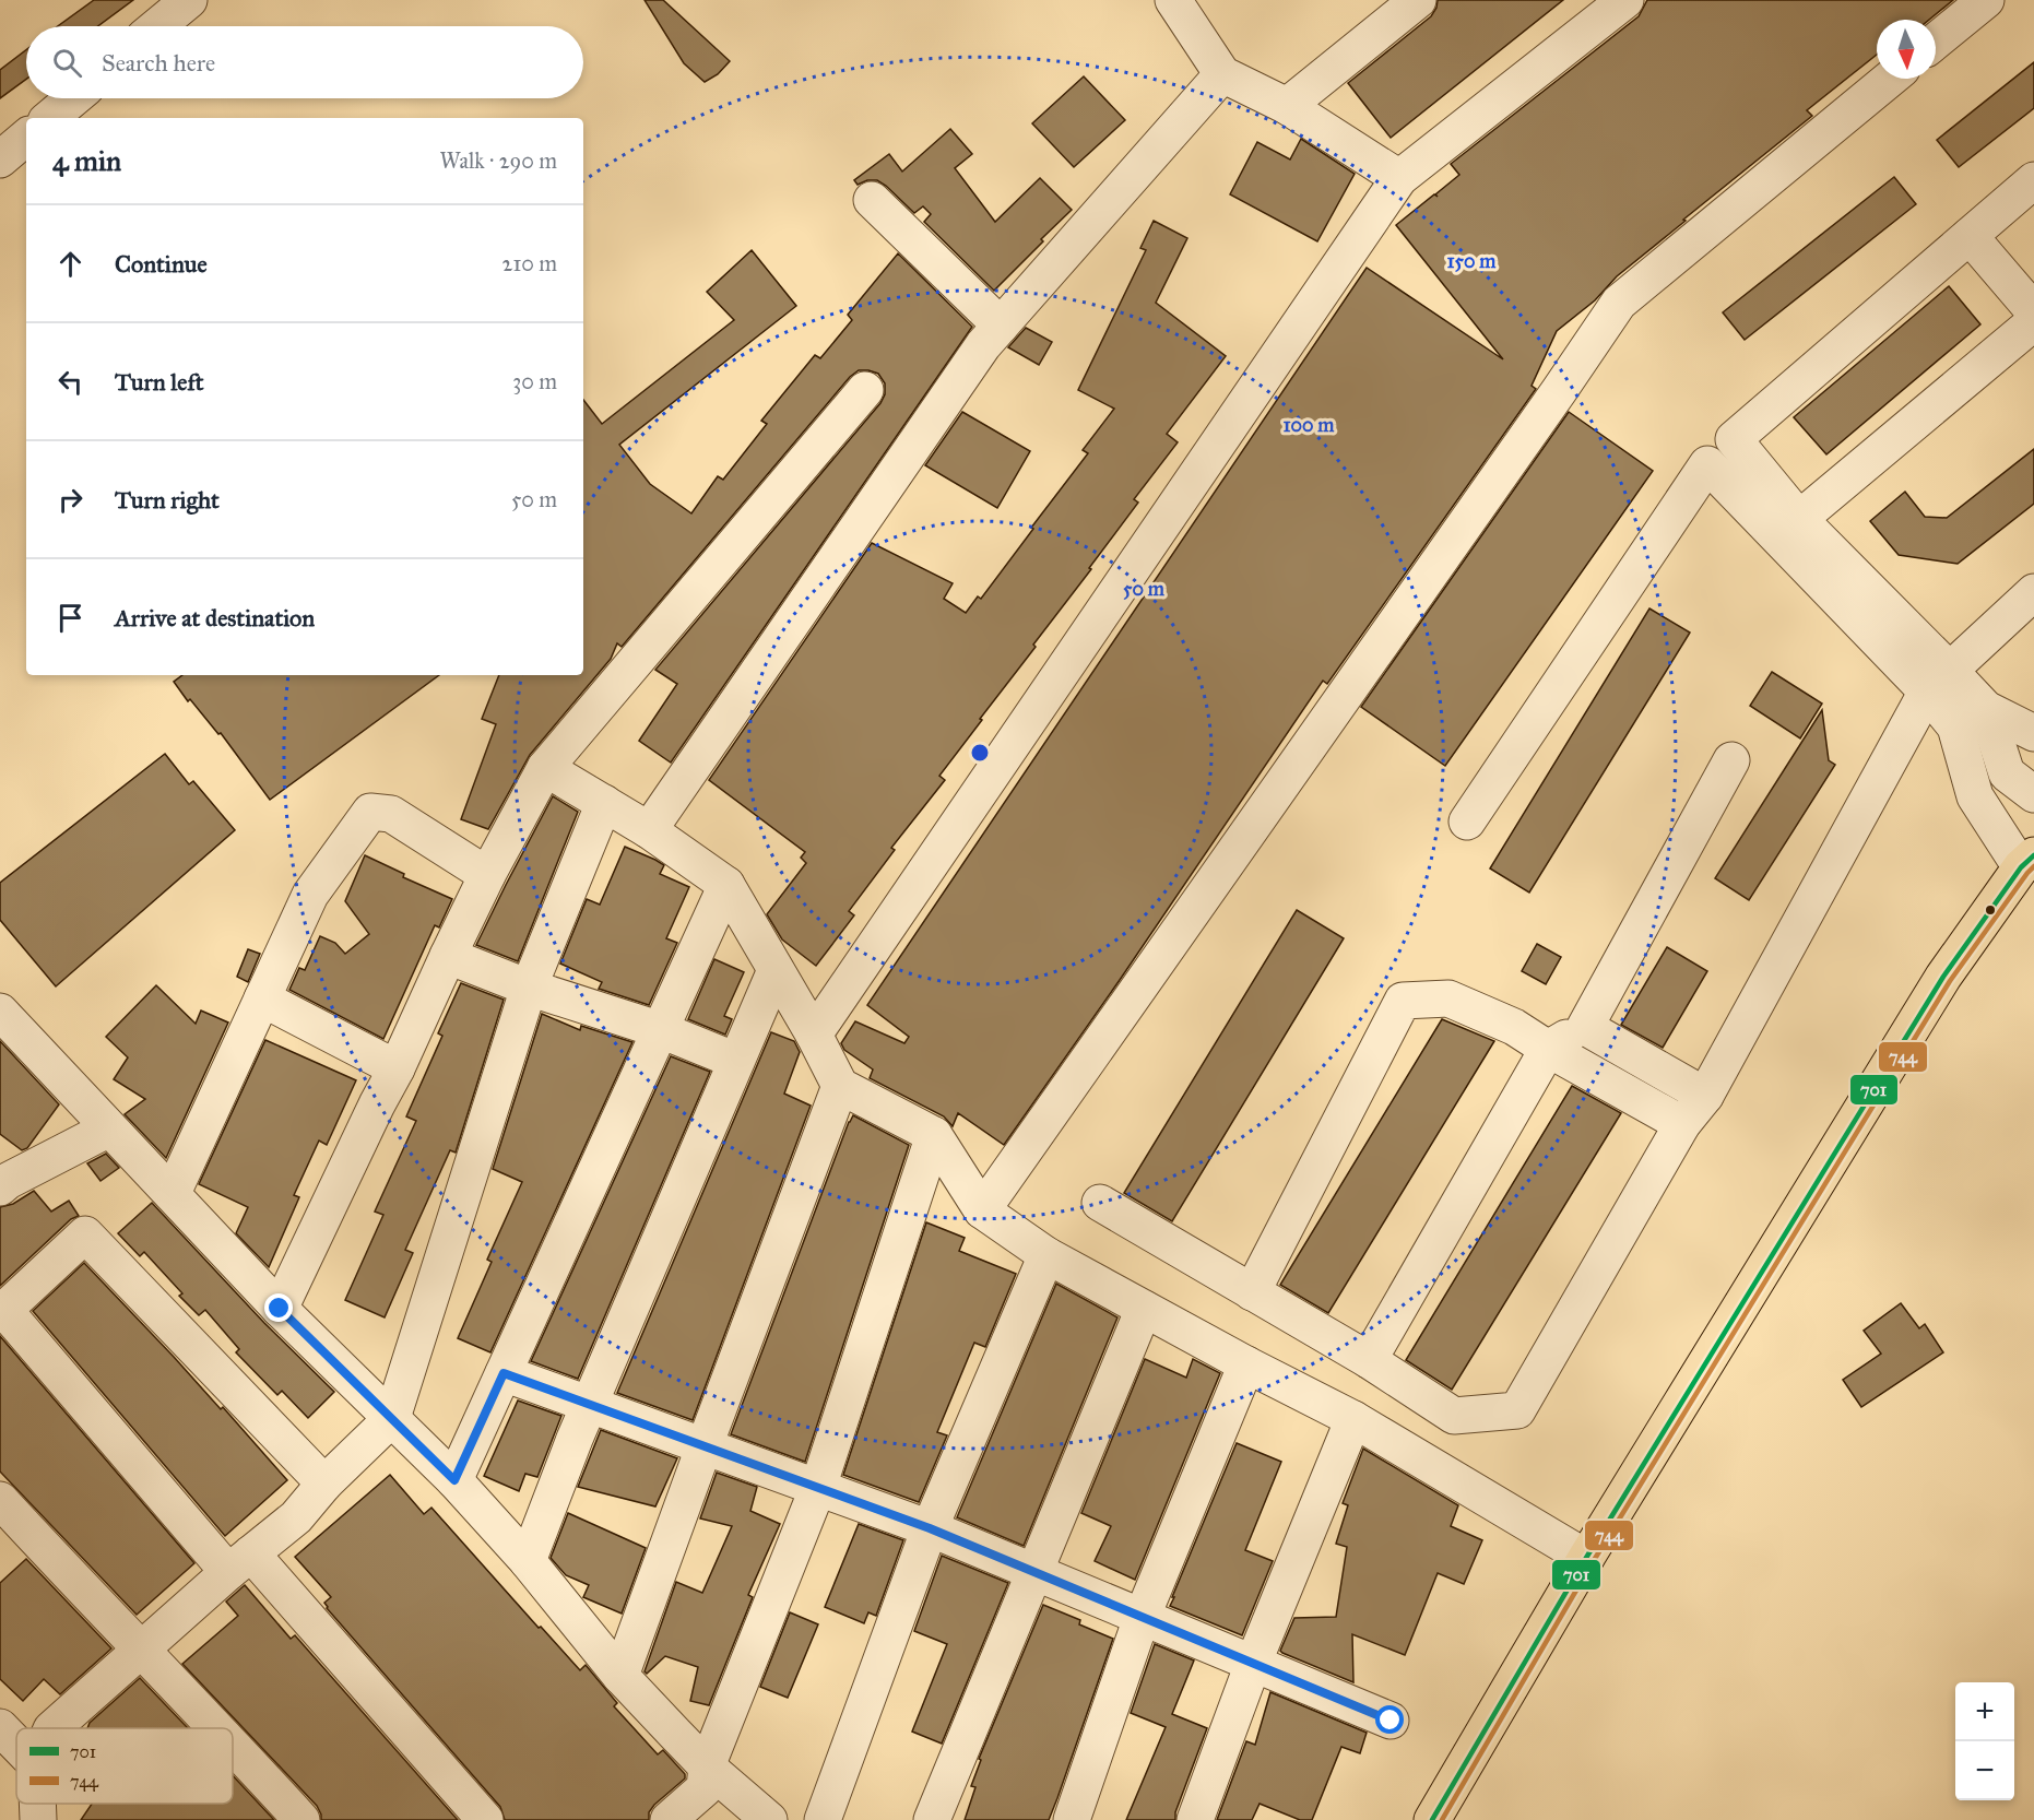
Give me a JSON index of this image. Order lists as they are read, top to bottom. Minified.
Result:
{"lines":["transit line 701","transit line 744"],"legend":["701","744"],"north":"bottom","page":{"search":"Search here","heading":["4 min","Walk · 290 m"],"list":[["Continue","210 m"],["Turn left","30 m"],["Turn right","50 m"],"Arrive at destination"],"map_buttons":["+","−"]},"rings":["150 m","100 m","50 m"]}
